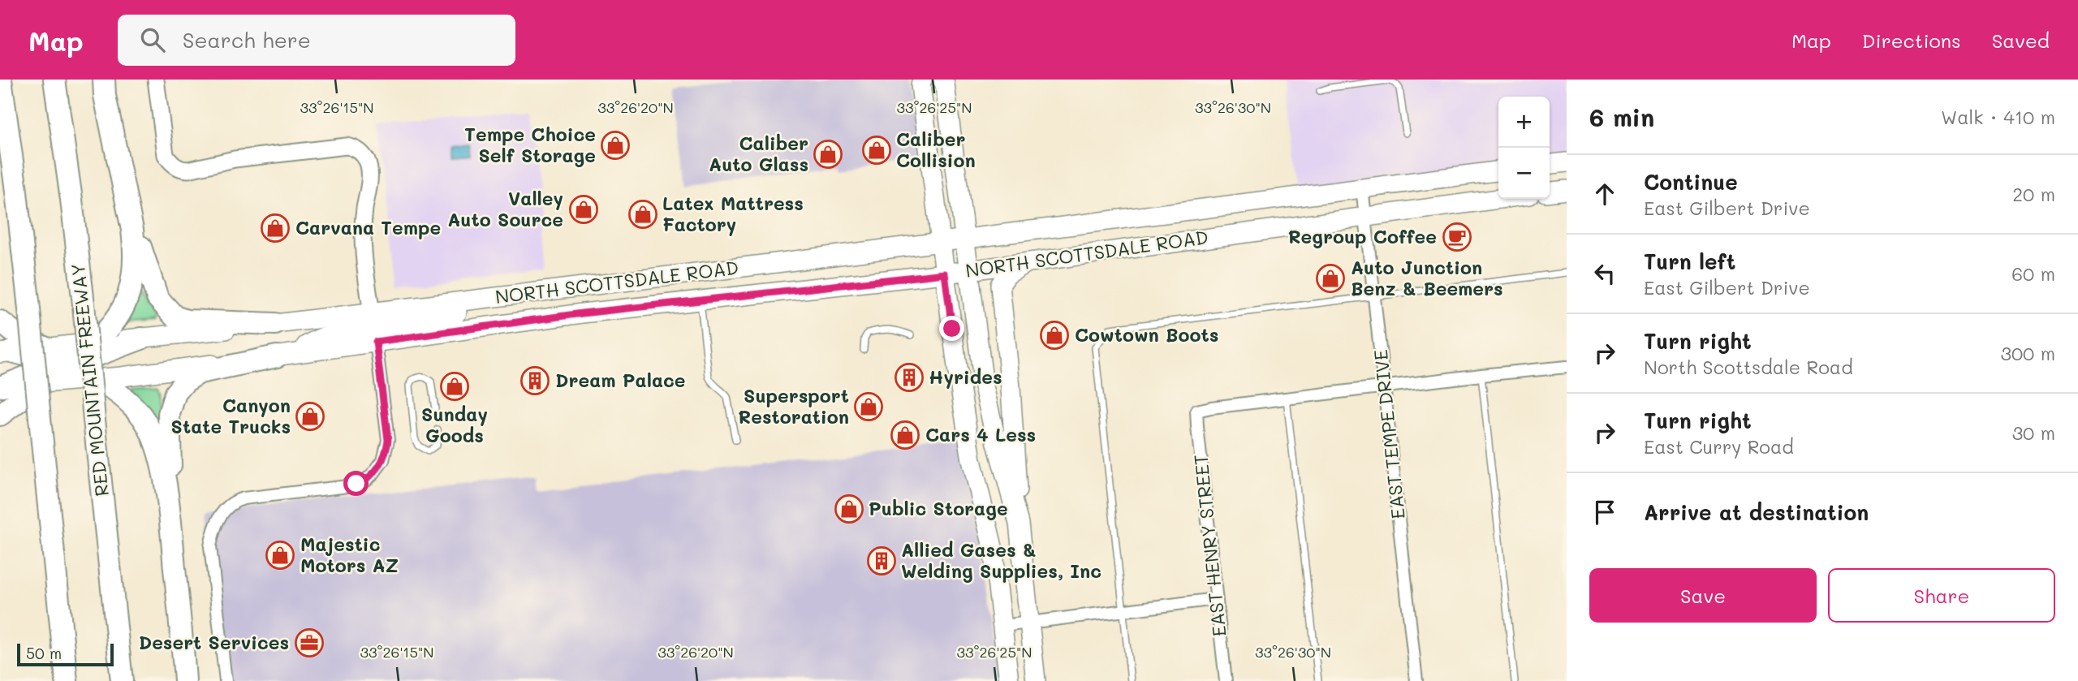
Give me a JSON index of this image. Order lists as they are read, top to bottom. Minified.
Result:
{"streets":{"highway":["RED MOUNTAIN FREEWAY"],"main road":["NORTH SCOTTSDALE ROAD"],"street":["EAST TEMPE DRIVE","EAST HENRY STREET"]},"crossings":[["NORTH SCOTTSDALE ROAD","EAST TEMPE DRIVE"]],"places":{"shop":["Tempe Choice Self Storage","Caliber Collision","Caliber Auto Glass","Valley Auto Source","Latex Mattress Factory","Carvana Tempe","Auto Junction Benz & Beemers","Cowtown Boots","Sunday Goods","Supersport Restoration","Canyon State Trucks","Cars 4 Less","Public Storage","Majestic Motors AZ"],"cafe":["Regroup Coffee"],"building":["Hyrides","Dream Palace","Allied Gases & Welding Supplies, Inc"],"office":["Desert Services"]},"scale_bar":"50 m","page":{"header":"Map","search":"Search here","nav":["Map","Directions","Saved"],"heading":["6 min","Walk · 410 m"],"map_buttons":["+","−"],"list":[["Continue","East Gilbert Drive","20 m"],["Turn left","East Gilbert Drive","60 m"],["Turn right","North Scottsdale Road","300 m"],["Turn right","East Curry Road","30 m"],"Arrive at destination"],"buttons":["Save","Share"],"scale":"50 m"},"coordinates":["33°26'15\"N","33°26'20\"N","33°26'25\"N","33°26'30\"N"]}
